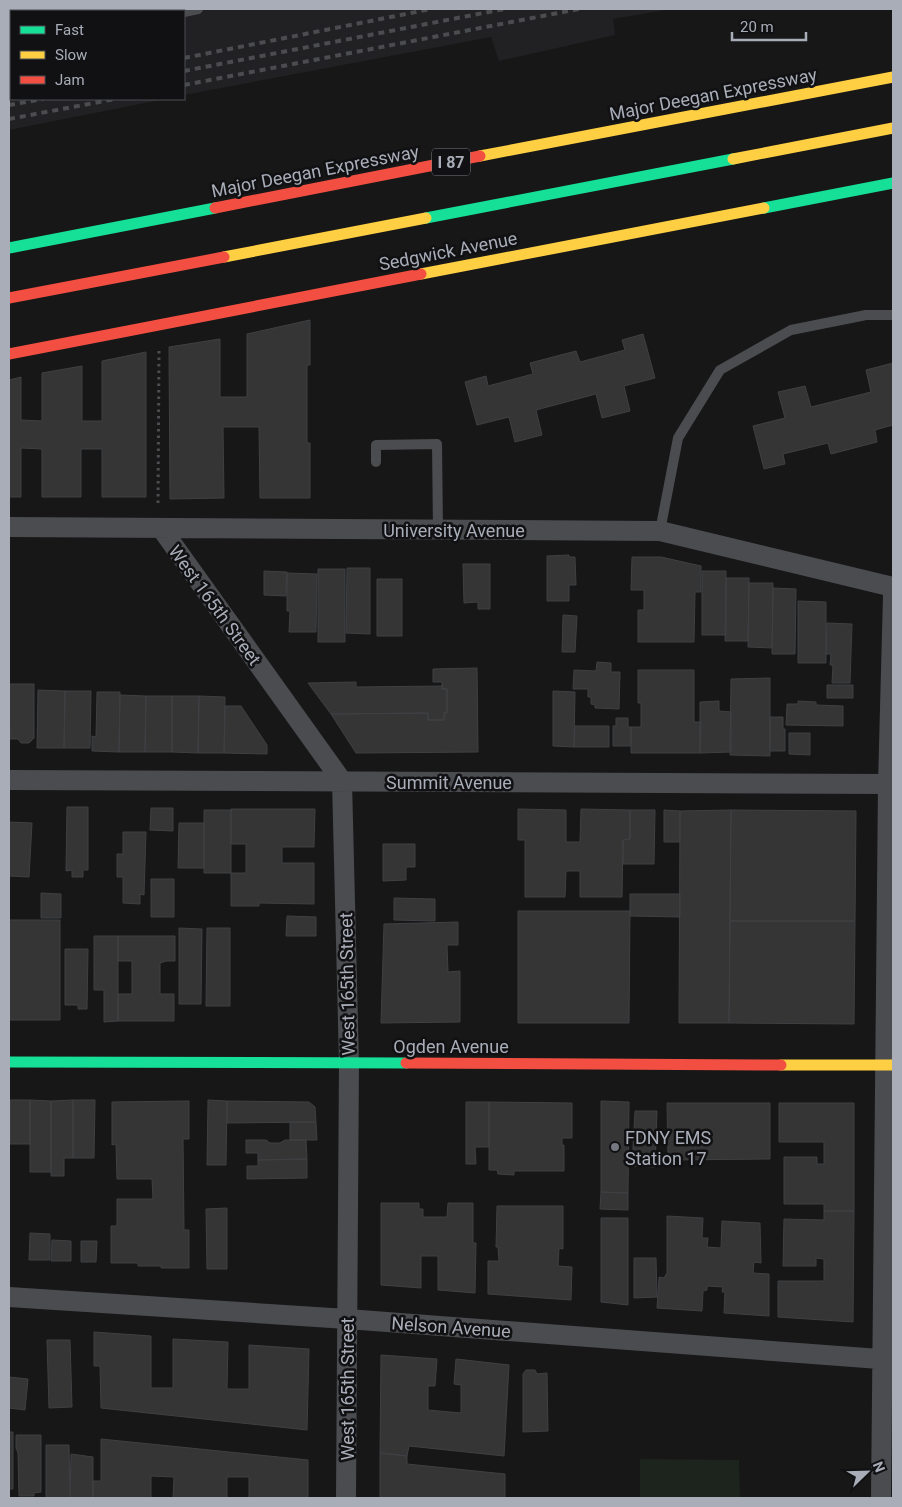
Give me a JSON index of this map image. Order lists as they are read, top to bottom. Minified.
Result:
{"streets":{"main road":["Major Deegan Expressway","I 87","Sedgwick Avenue","Ogden Avenue"],"street":["University Avenue","West 165th Street","Summit Avenue","Nelson Avenue"]},"crossings":[["University Avenue","West 165th Street"],["West 165th Street","Summit Avenue"],["West 165th Street","Ogden Avenue"],["West 165th Street","Nelson Avenue"]],"places":["FDNY EMS Station 17"],"legend":["Fast","Slow","Jam"],"scale_bar":"20 m","north":"top right"}
